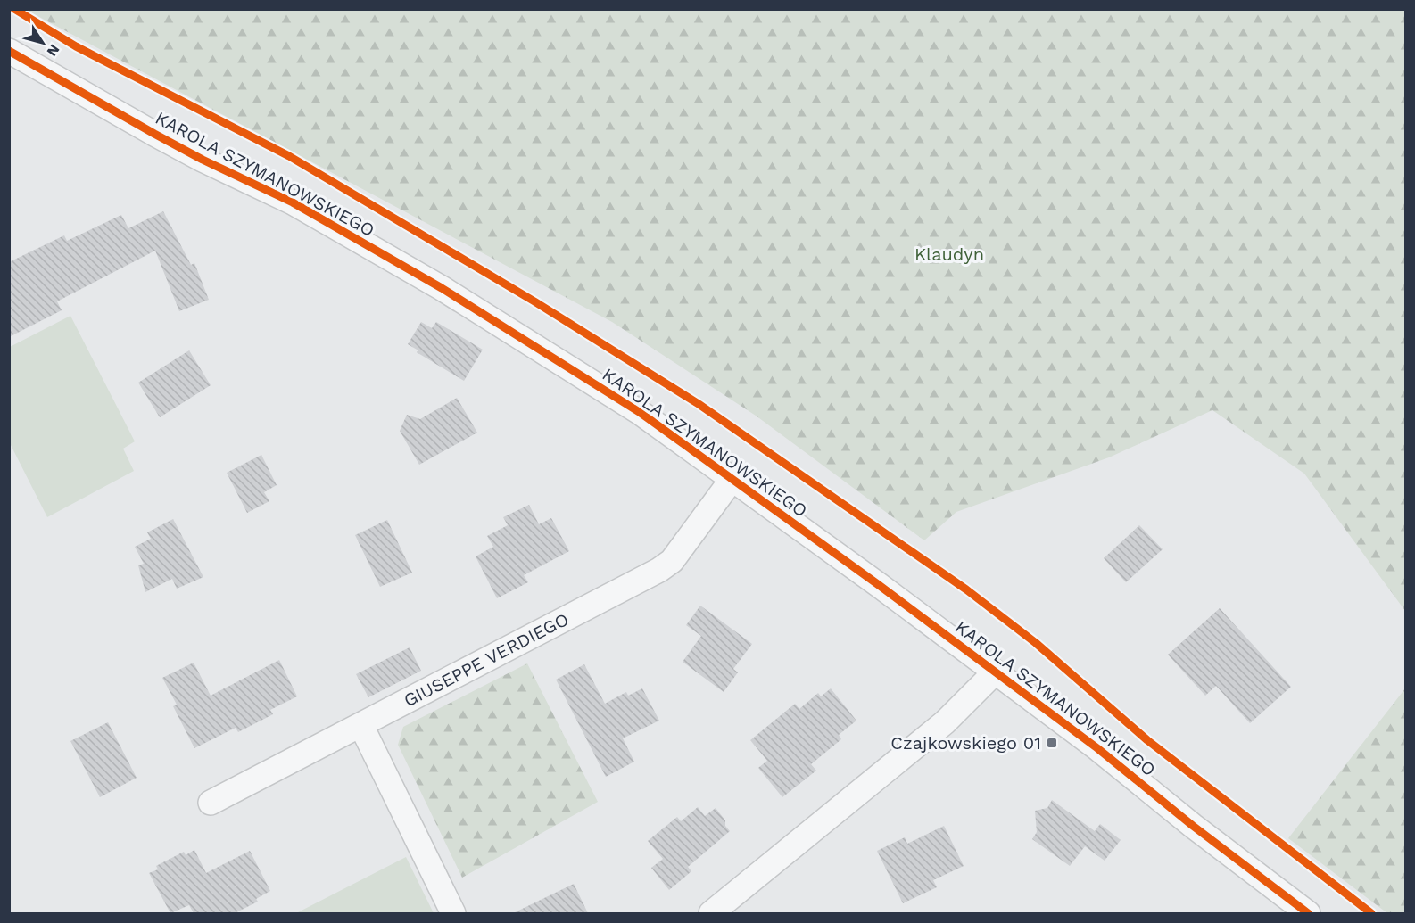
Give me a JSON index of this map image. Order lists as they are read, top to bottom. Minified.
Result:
{"streets":{"street":["KAROLA SZYMANOWSKIEGO","GIUSEPPE VERDIEGO"]},"crossings":[["KAROLA SZYMANOWSKIEGO","GIUSEPPE VERDIEGO"]],"parks":["Klaudyn"],"places":{"transit":["Czajkowskiego 01"]},"north":"bottom right"}
